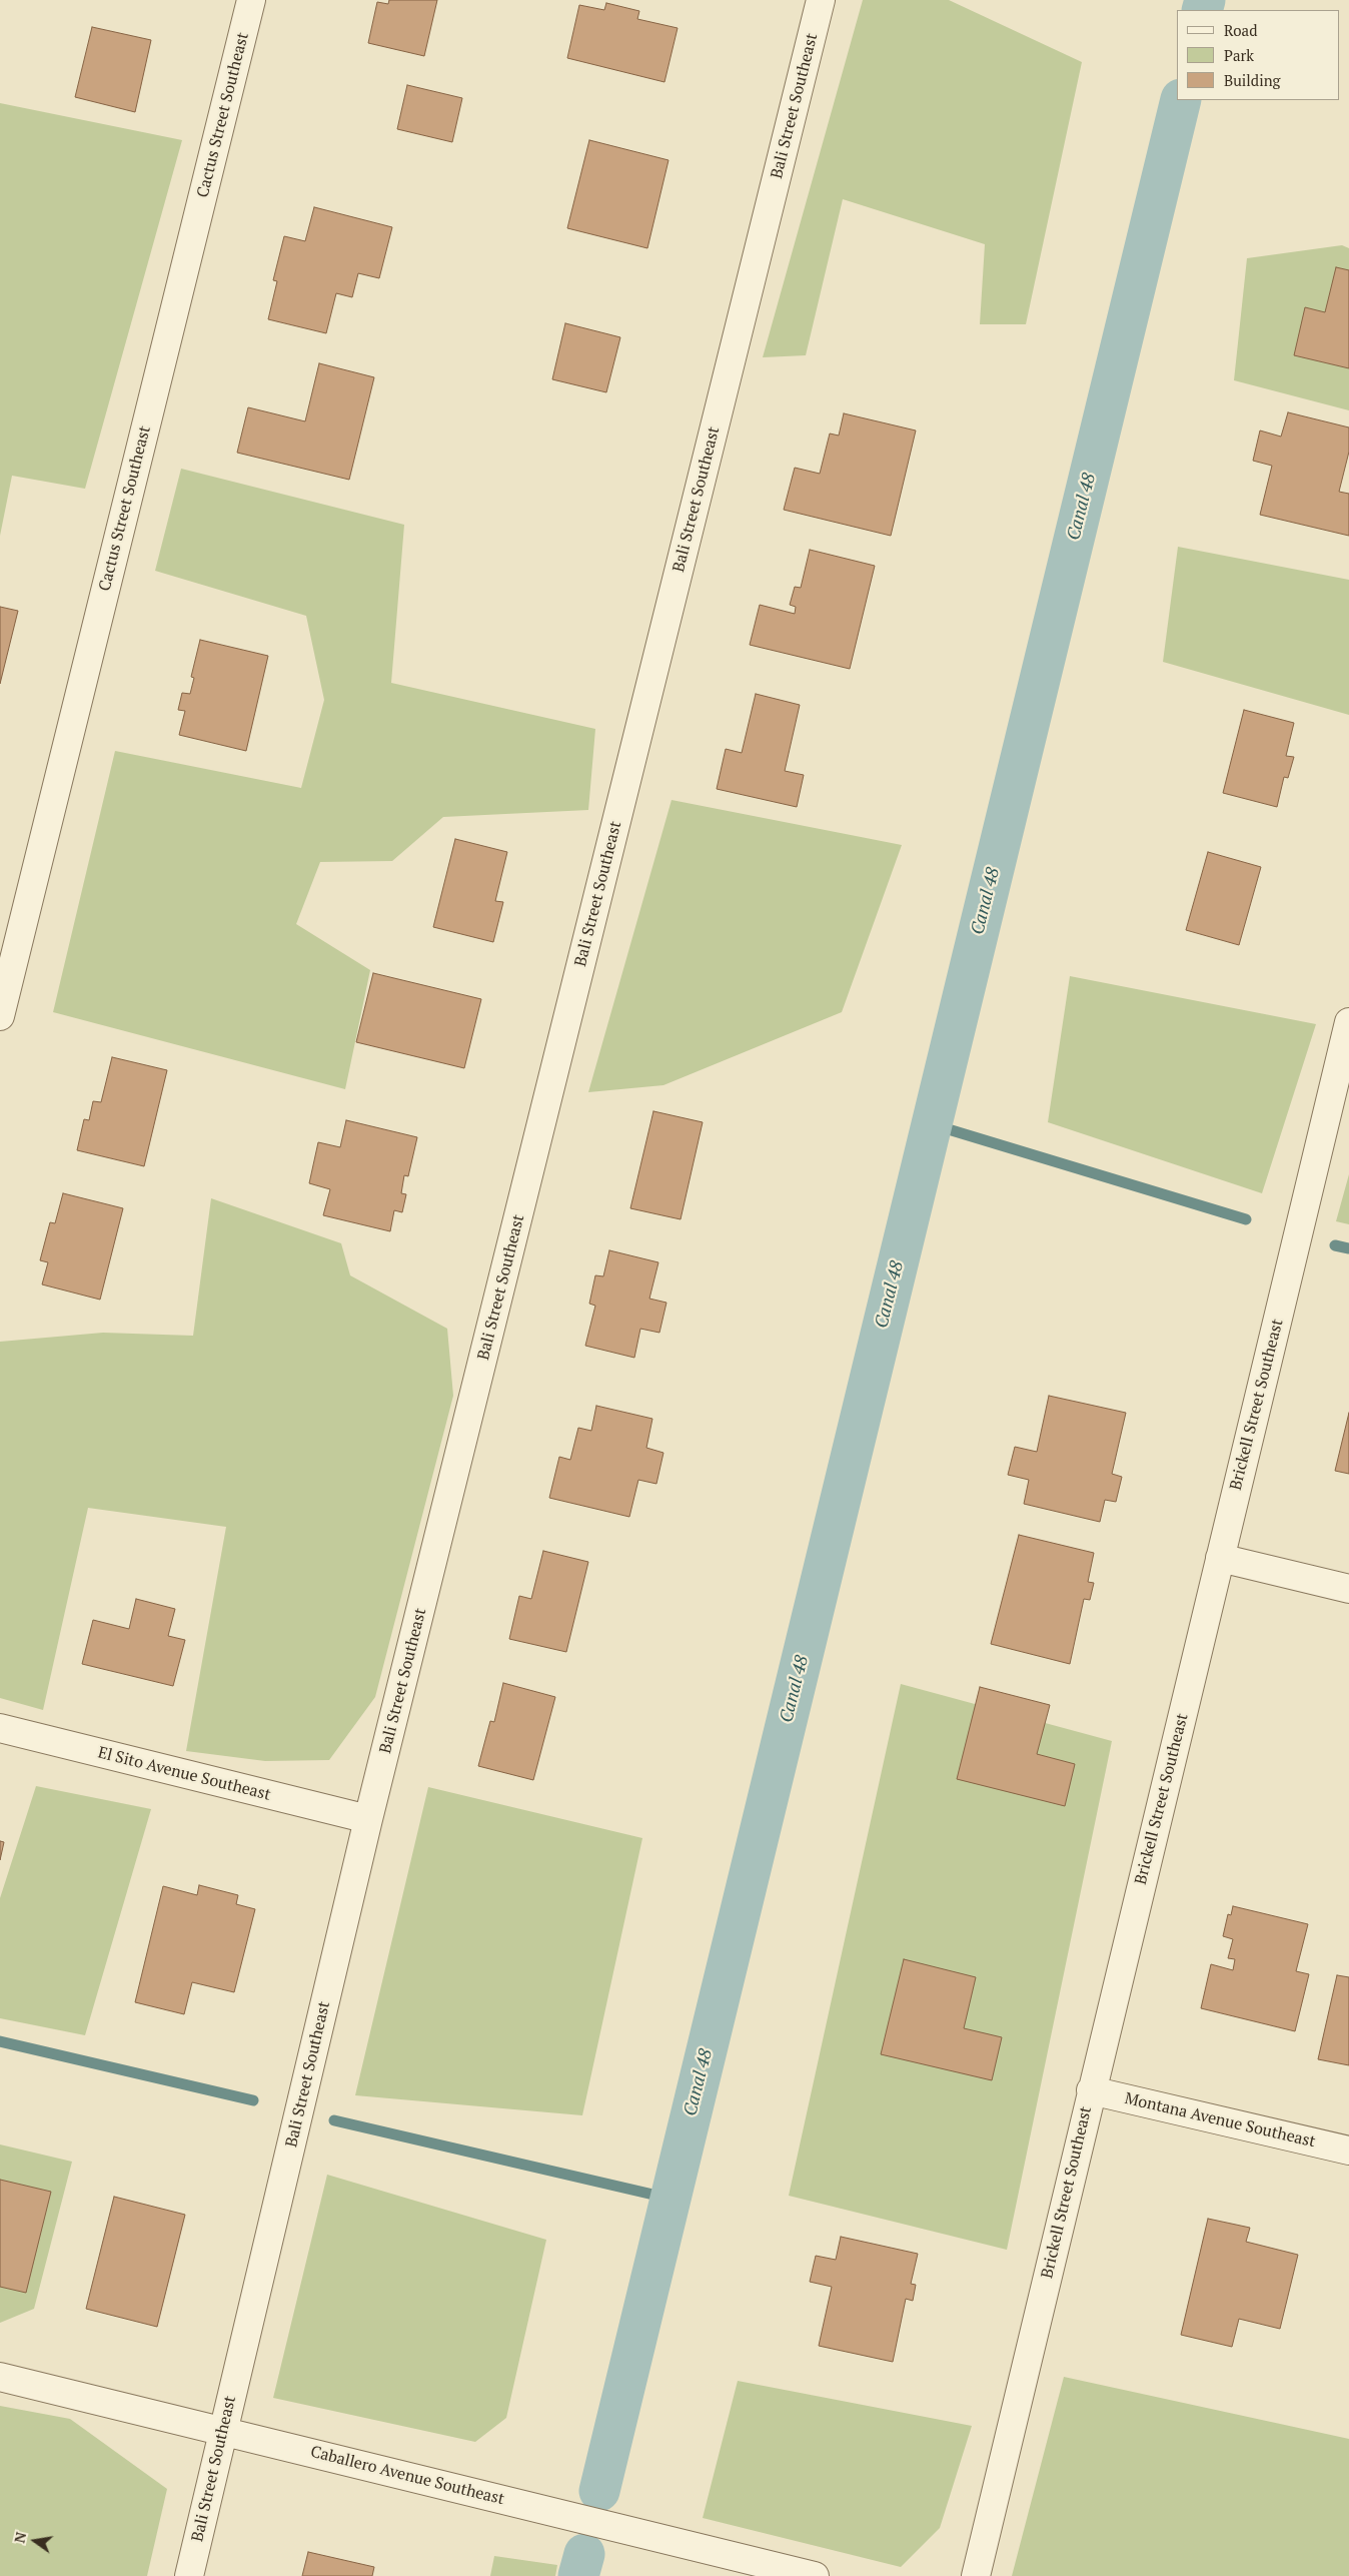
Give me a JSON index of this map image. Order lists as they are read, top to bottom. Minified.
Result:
{"streets":{"street":["Bali Street Southeast","Cactus Street Southeast","Brickell Street Southeast","El Sito Avenue Southeast","Montana Avenue Southeast","Caballero Avenue Southeast"]},"crossings":[["Bali Street Southeast","El Sito Avenue Southeast"],["Bali Street Southeast","Caballero Avenue Southeast"],["Brickell Street Southeast","Montana Avenue Southeast"]],"water":["Canal 48"],"legend":["Road","Park","Building"],"north":"left"}
